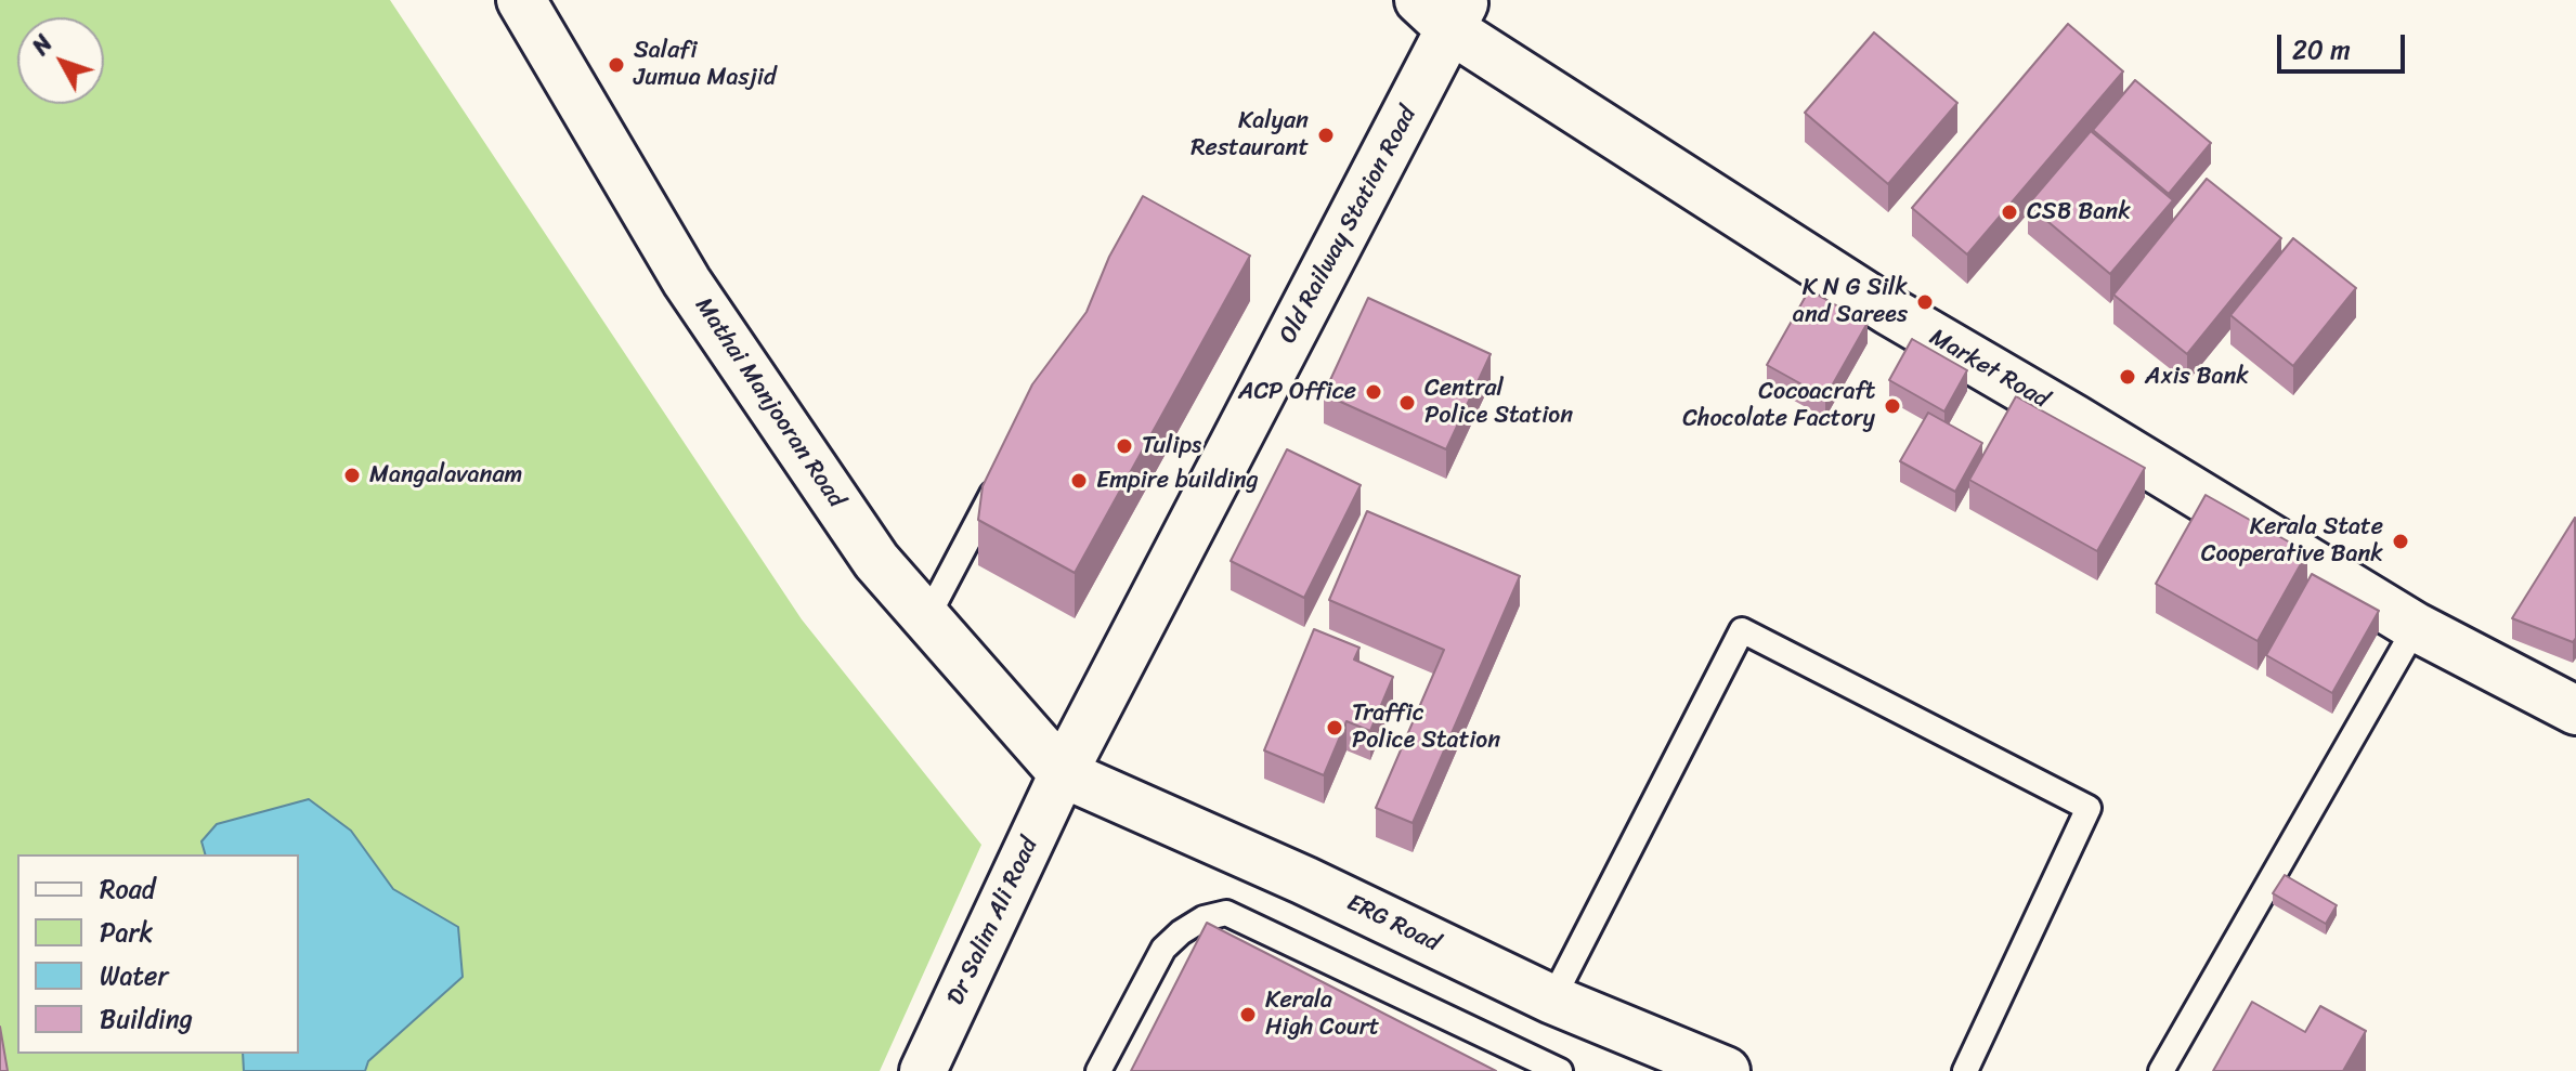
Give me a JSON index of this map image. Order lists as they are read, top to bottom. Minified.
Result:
{"streets":{"street":["Old Railway Station Road","Market Road","Mathai Manjooran Road","Dr Salim Ali Road","ERG Road"]},"crossings":[["Old Railway Station Road","Market Road"],["Old Railway Station Road","Mathai Manjooran Road"],["Old Railway Station Road","Dr Salim Ali Road"],["Old Railway Station Road","ERG Road"],["Mathai Manjooran Road","Dr Salim Ali Road"],["Mathai Manjooran Road","ERG Road"],["Dr Salim Ali Road","ERG Road"]],"places":["Salafi Jumua Masjid","Kalyan Restaurant","CSB Bank","K N G Silk and Sarees","Axis Bank","ACP Office","Central Police Station","Cocoacraft Chocolate Factory","Tulips","Mangalavanam","Empire building","Kerala State Cooperative Bank","Traffic Police Station","Kerala High Court"],"legend":["Road","Park","Water","Building"],"scale_bar":"20 m","north":"top left"}
